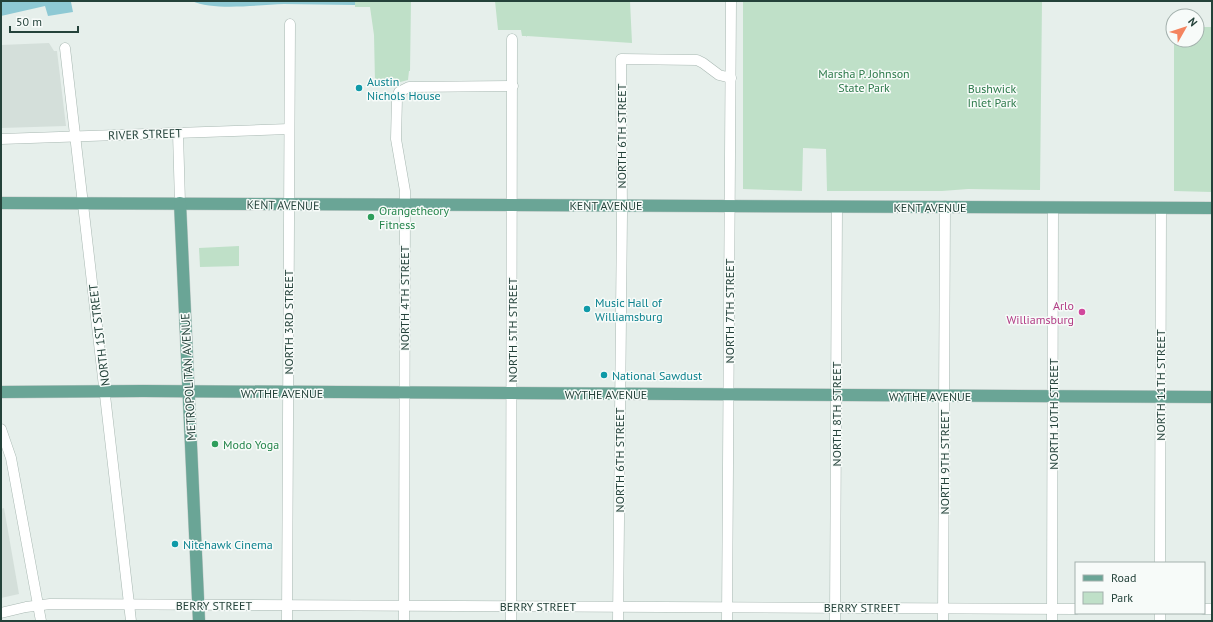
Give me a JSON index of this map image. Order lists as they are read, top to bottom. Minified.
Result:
{"streets":{"main road":["KENT AVENUE","METROPOLITAN AVENUE","WYTHE AVENUE"],"street":["RIVER STREET","NORTH 6TH STREET","NORTH 4TH STREET","NORTH 7TH STREET","NORTH 3RD STREET","NORTH 5TH STREET","NORTH 1ST STREET","NORTH 11TH STREET","NORTH 8TH STREET","NORTH 10TH STREET","NORTH 9TH STREET","BERRY STREET"]},"crossings":[["RIVER STREET","NORTH 3RD STREET"],["RIVER STREET","NORTH 1ST STREET"],["RIVER STREET","METROPOLITAN AVENUE"],["NORTH 6TH STREET","KENT AVENUE"],["NORTH 6TH STREET","NORTH 7TH STREET"],["NORTH 6TH STREET","WYTHE AVENUE"],["NORTH 6TH STREET","BERRY STREET"],["KENT AVENUE","NORTH 4TH STREET"],["KENT AVENUE","NORTH 7TH STREET"],["KENT AVENUE","NORTH 3RD STREET"],["KENT AVENUE","NORTH 5TH STREET"],["KENT AVENUE","NORTH 1ST STREET"],["KENT AVENUE","METROPOLITAN AVENUE"],["KENT AVENUE","NORTH 11TH STREET"],["KENT AVENUE","NORTH 8TH STREET"],["KENT AVENUE","NORTH 10TH STREET"],["KENT AVENUE","NORTH 9TH STREET"],["NORTH 4TH STREET","NORTH 5TH STREET"],["NORTH 4TH STREET","WYTHE AVENUE"],["NORTH 4TH STREET","BERRY STREET"],["NORTH 7TH STREET","WYTHE AVENUE"],["NORTH 7TH STREET","BERRY STREET"],["NORTH 3RD STREET","WYTHE AVENUE"],["NORTH 3RD STREET","BERRY STREET"],["NORTH 5TH STREET","WYTHE AVENUE"],["NORTH 5TH STREET","BERRY STREET"],["NORTH 1ST STREET","WYTHE AVENUE"],["NORTH 1ST STREET","BERRY STREET"],["METROPOLITAN AVENUE","WYTHE AVENUE"],["METROPOLITAN AVENUE","BERRY STREET"],["NORTH 11TH STREET","WYTHE AVENUE"],["WYTHE AVENUE","NORTH 8TH STREET"],["WYTHE AVENUE","NORTH 10TH STREET"],["WYTHE AVENUE","NORTH 9TH STREET"],["NORTH 8TH STREET","BERRY STREET"],["NORTH 10TH STREET","BERRY STREET"],["NORTH 9TH STREET","BERRY STREET"]],"parks":["Marsha P. Johnson State Park","Bushwick Inlet Park"],"places":["Austin Nichols House","Orangetheory Fitness","Music Hall of Williamsburg","Arlo Williamsburg","National Sawdust","Modo Yoga","Nitehawk Cinema"],"legend":["Road","Park"],"scale_bar":"50 m","north":"top right"}
